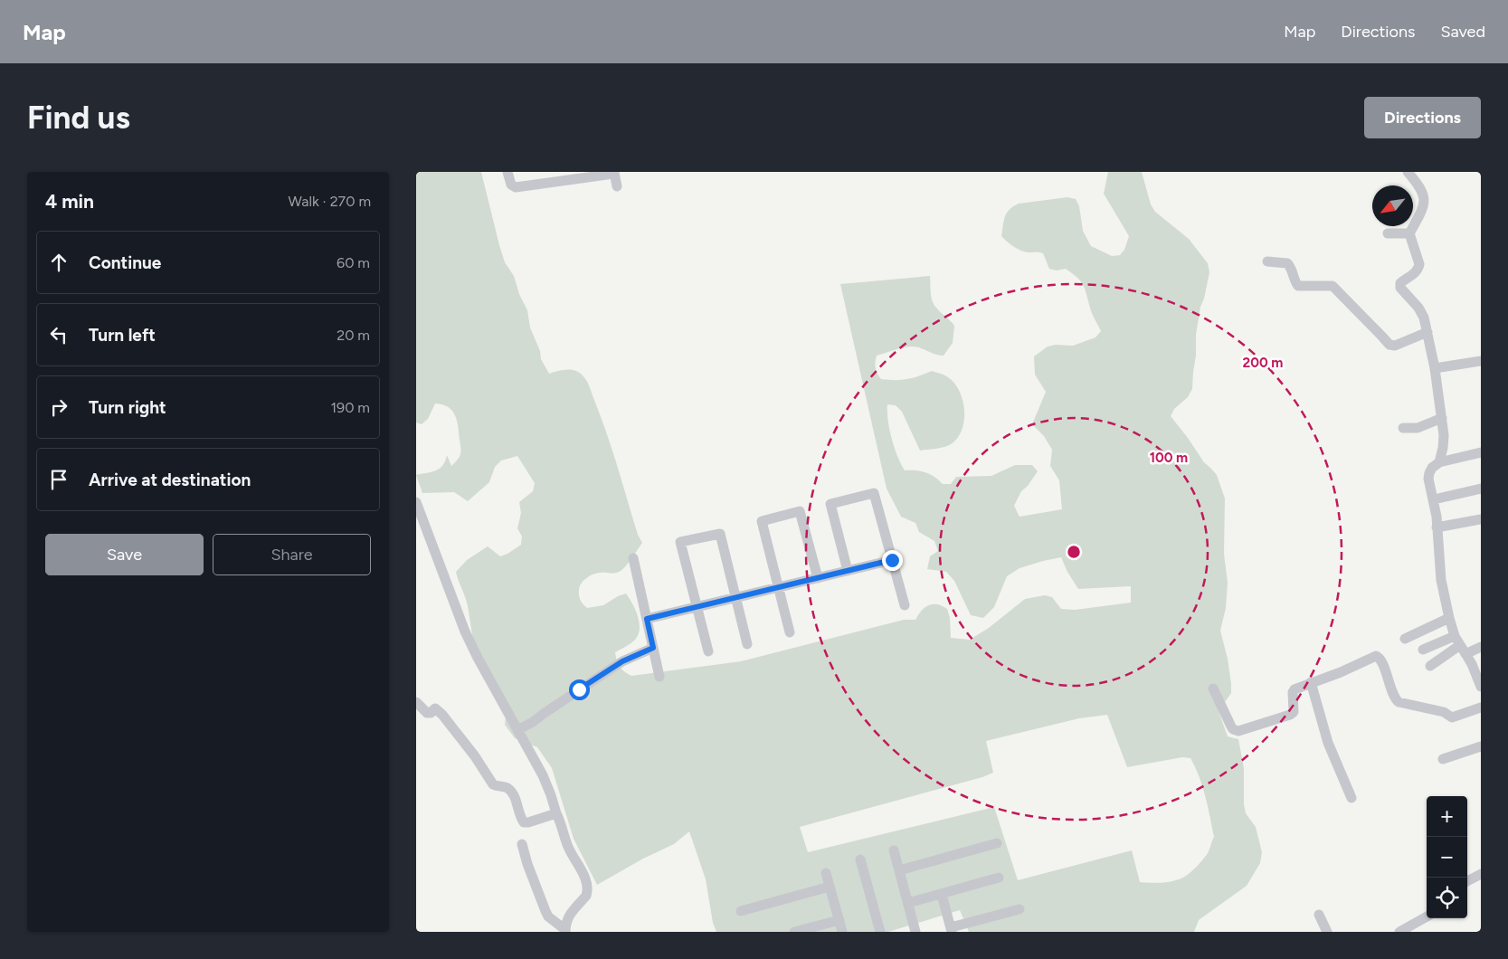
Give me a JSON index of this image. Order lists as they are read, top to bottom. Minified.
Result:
{"north":"bottom left","page":{"header":"Map","nav":["Map","Directions","Saved"],"buttons":["Directions",["Save","Share"]],"title":"Find us","heading":["4 min","Walk · 270 m"],"list":[["Continue","60 m"],["Turn left","20 m"],["Turn right","190 m"],"Arrive at destination"],"map_buttons":["+","−"]},"rings":["200 m","100 m"]}
